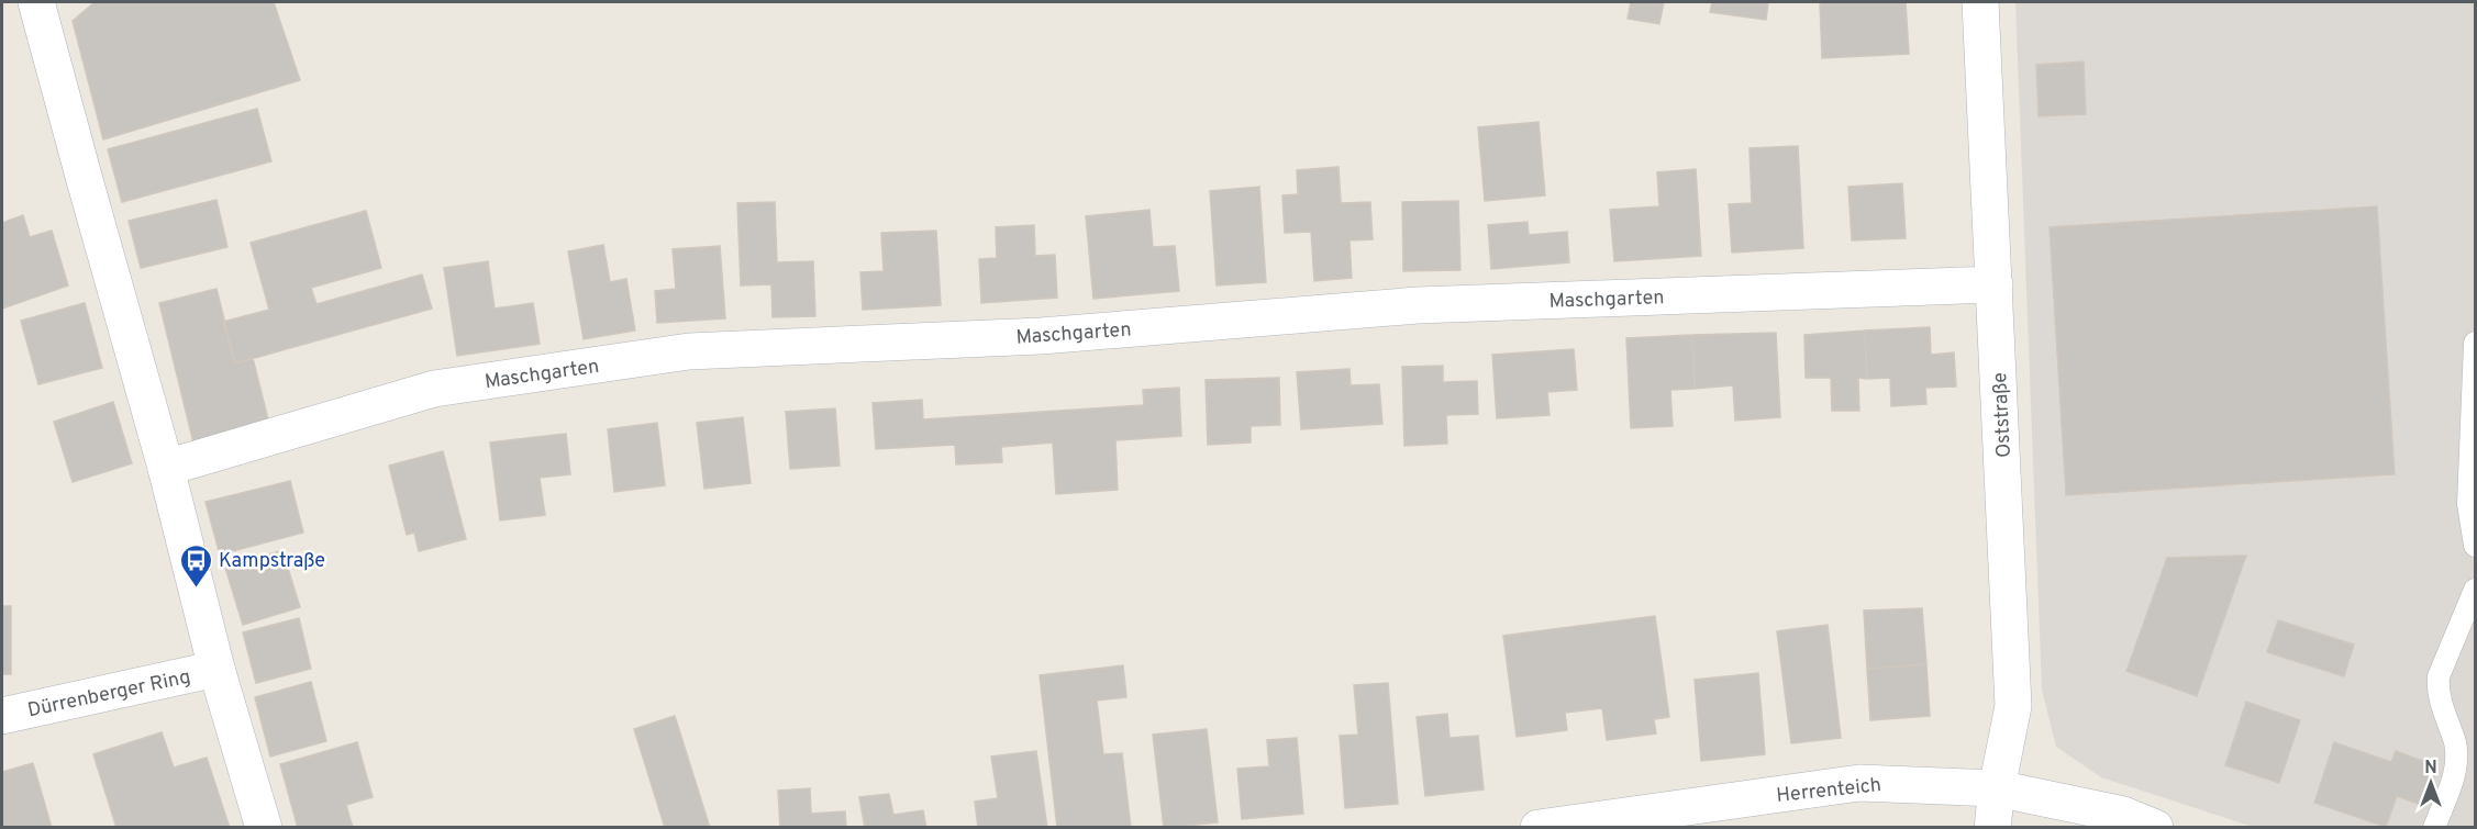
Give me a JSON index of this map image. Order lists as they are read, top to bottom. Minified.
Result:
{"streets":{"street":["Maschgarten","Oststraße","Dürrenberger Ring","Herrenteich"]},"crossings":[["Maschgarten","Oststraße"],["Oststraße","Herrenteich"]],"places":{"bus stop":["Kampstraße"]},"north":"top"}
